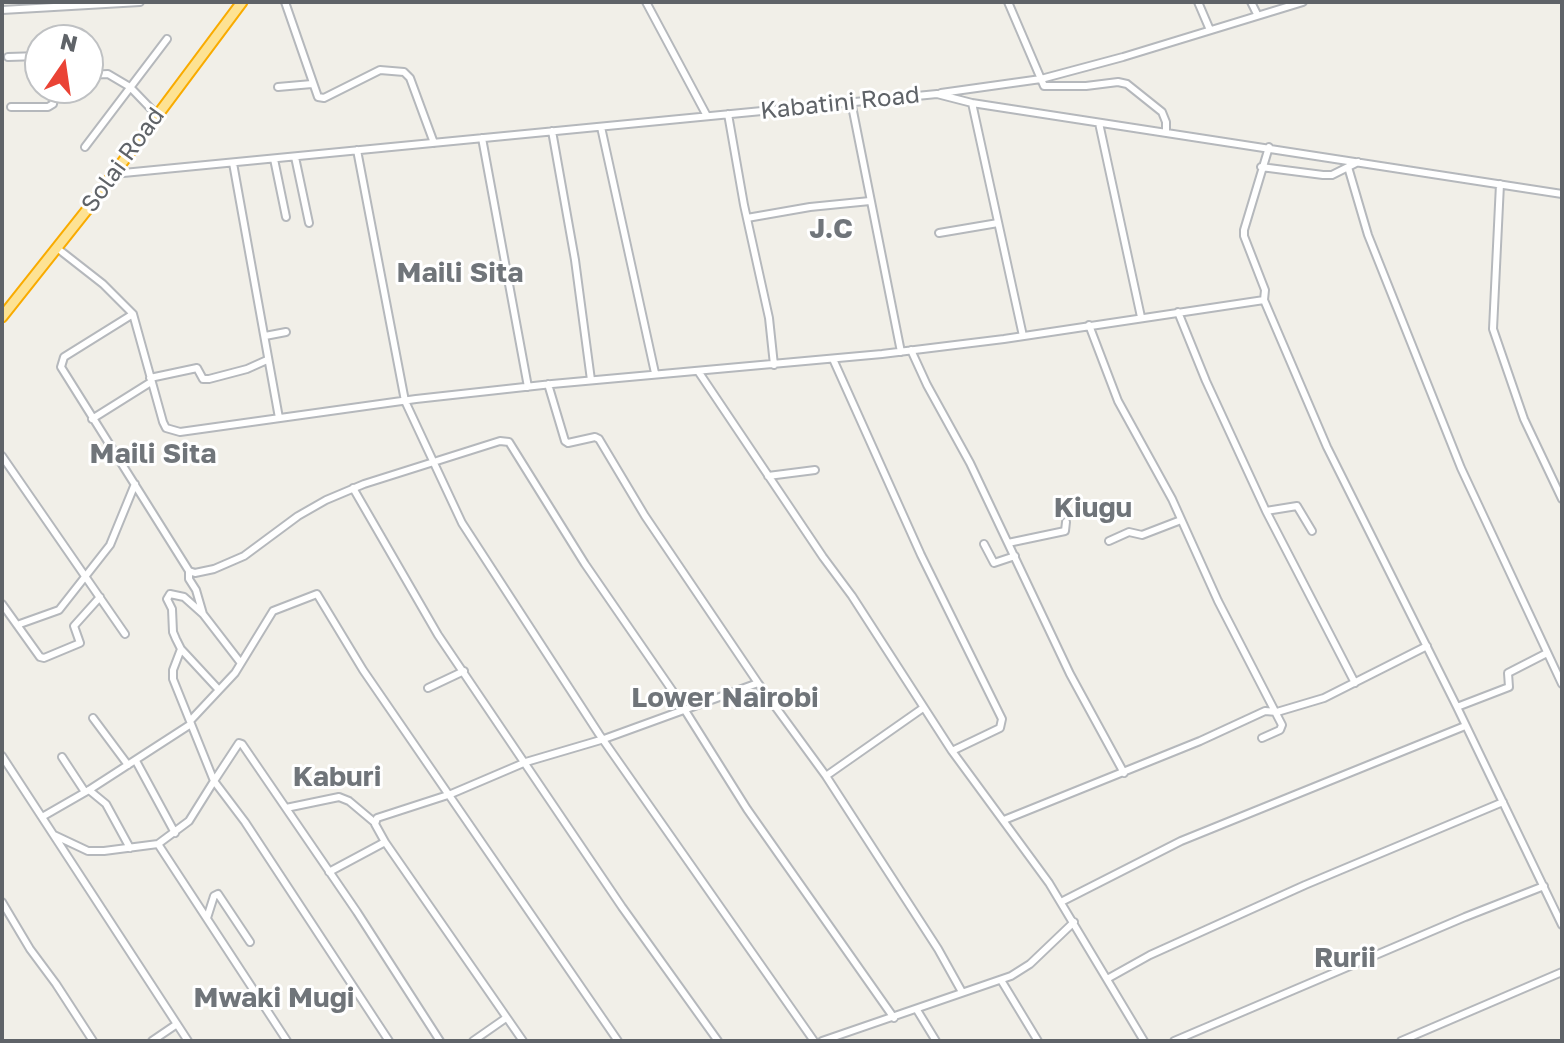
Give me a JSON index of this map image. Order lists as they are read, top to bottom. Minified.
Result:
{"streets":{"highway":["Solai Road"],"street":["Kabatini Road"]},"crossings":[["Kabatini Road","Solai Road"]],"districts":["J.C","Maili Sita","Maili Sita","Kiugu","Lower Nairobi","Kaburi","Rurii","Mwaki Mugi"],"north":"top"}
